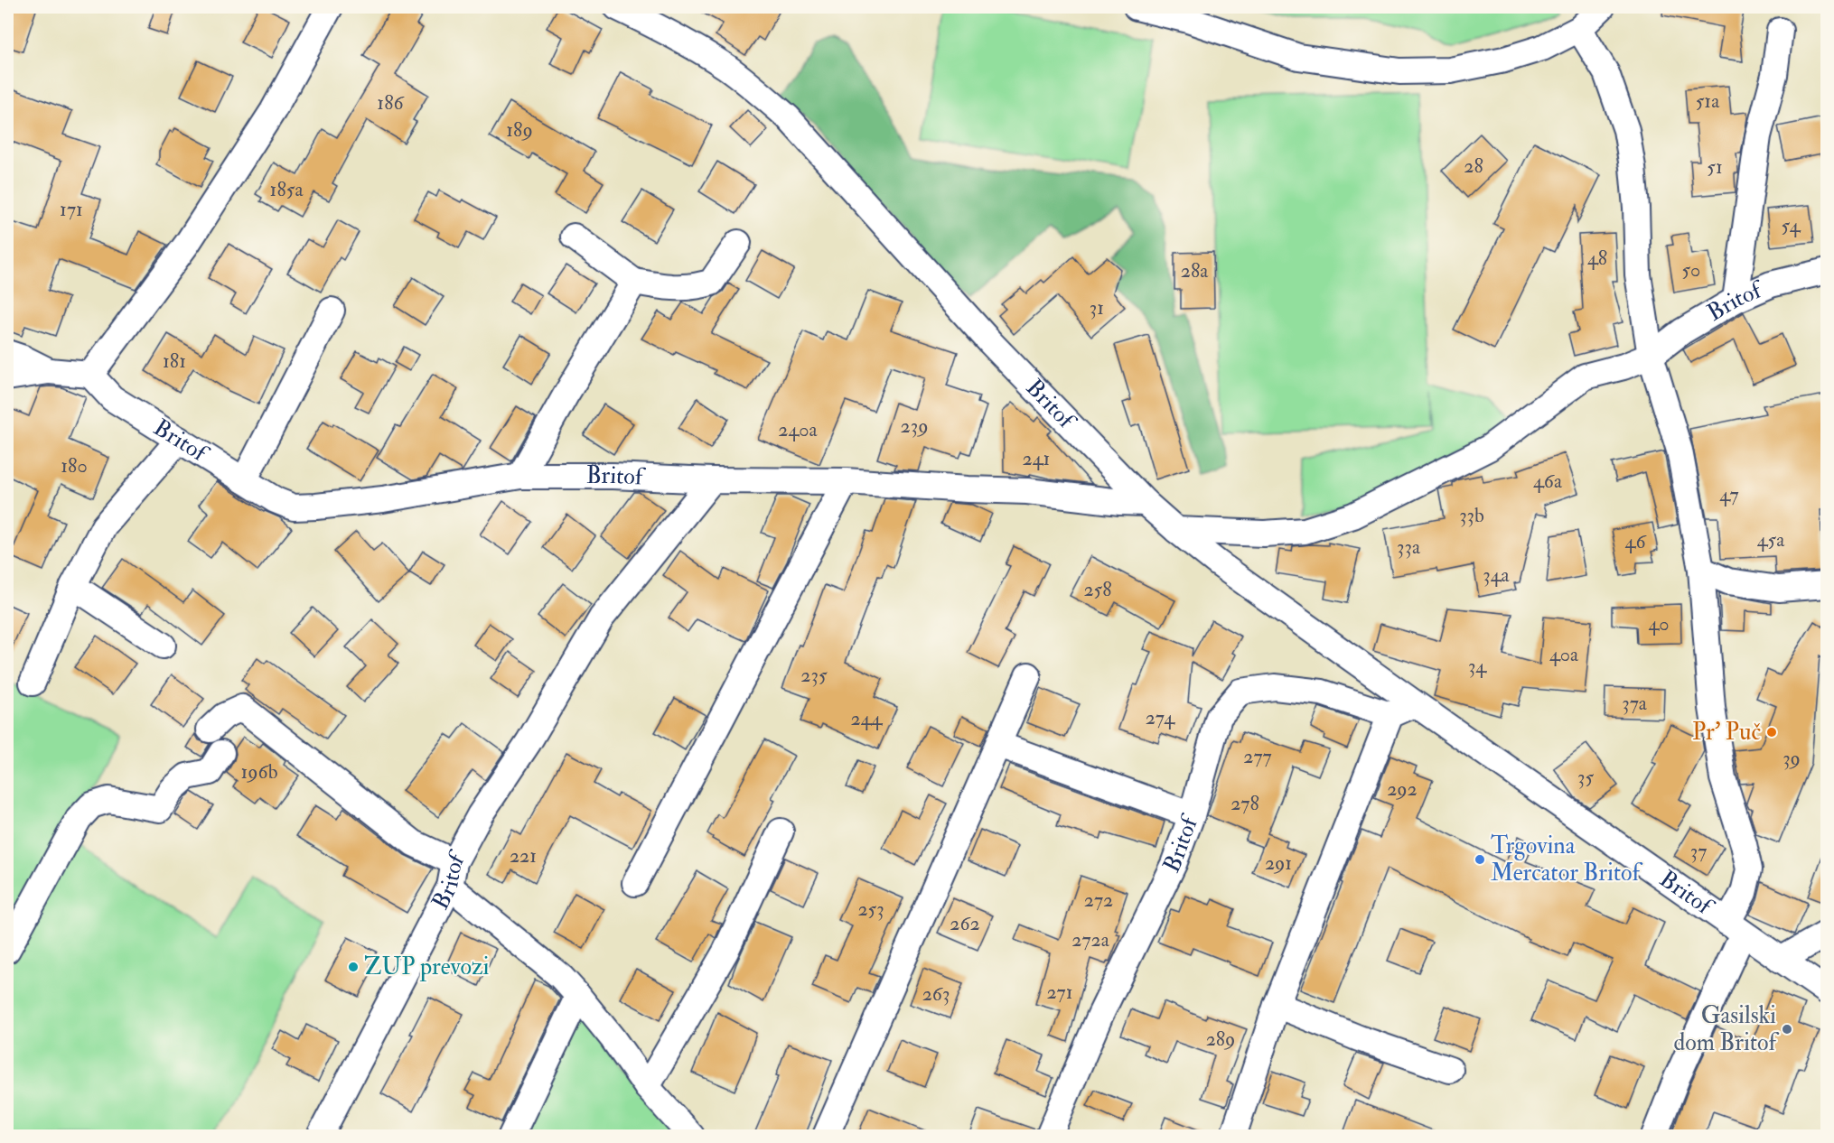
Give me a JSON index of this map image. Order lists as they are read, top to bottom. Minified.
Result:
{"streets":{"street":["Britof"]},"places":["Pr' Puč","Trgovina Mercator Britof","ZUP prevozi","Gasilski dom Britof"],"house_numbers":["51a","186","189","28","51","185a","171","54","48","50","28a","31","181","239","240a","241","180","46a","47","33b","45a","46","33a","34a","258","40","40a","34","235","37a","274","244","277","39","196b","35","292","278","37","221","291","272","253","262","272a","271","263","289"]}
